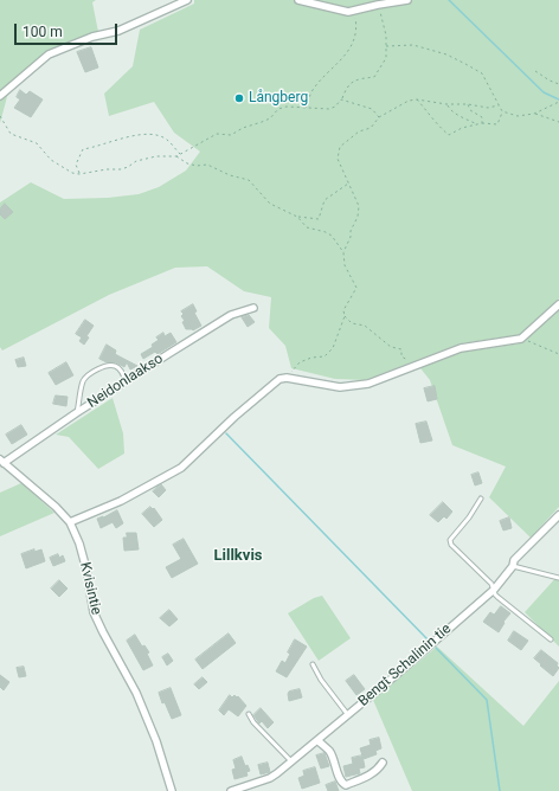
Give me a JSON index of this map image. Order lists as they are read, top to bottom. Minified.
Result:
{"streets":{"street":["Neidonlaakso","Kvisintie","Bengt Schalinin tie"]},"crossings":[["Neidonlaakso","Kvisintie"]],"districts":["Lillkvis"],"places":["Långberg"],"scale_bar":"100 m"}
